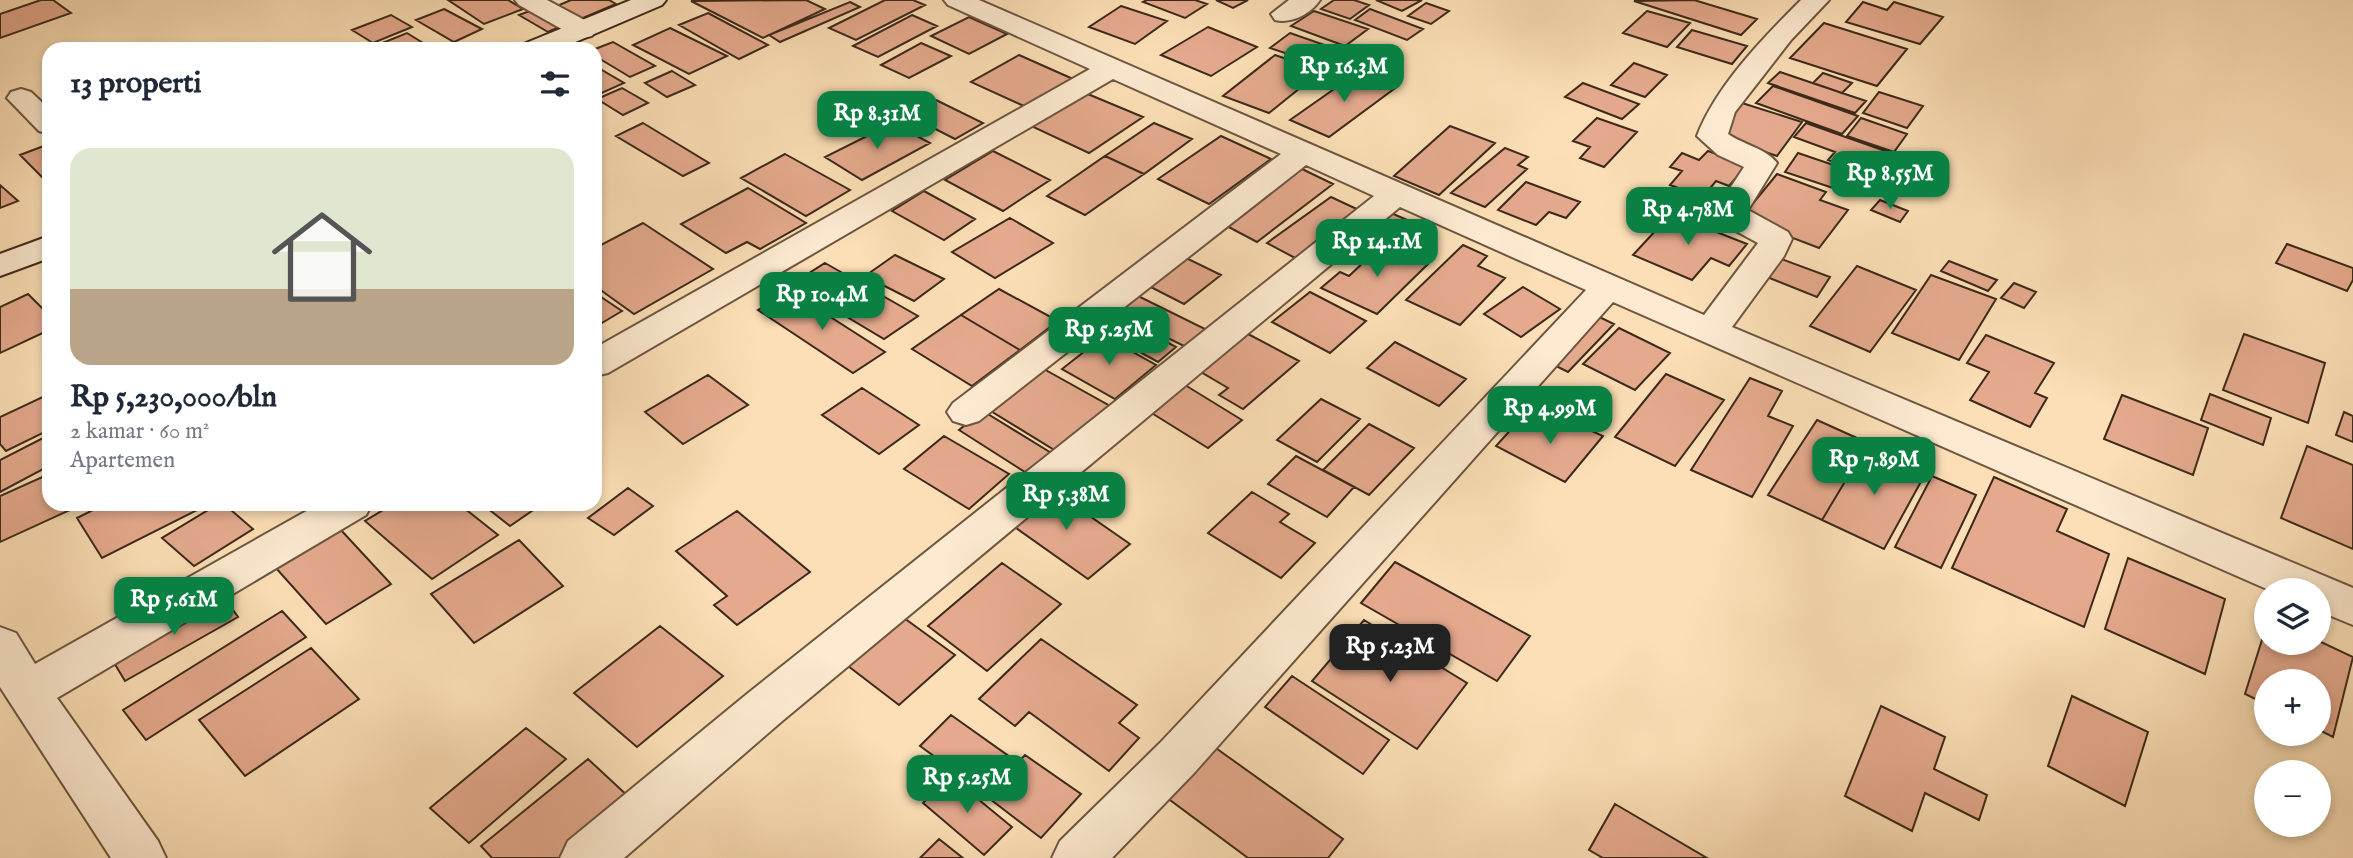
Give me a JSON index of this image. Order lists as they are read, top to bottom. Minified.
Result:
{"page":{"heading":"13 properti","price":["Rp 16.3M","Rp 8.31M","Rp 8.55M","Rp 4.78M","Rp 14.1M","Rp 10.4M","Rp 5.25M","Rp 4.99M","Rp 7.89M","Rp 5.38M","Rp 5.61M","Rp 5.23M","Rp 5.25M"],"list":[{"name":"Rp 5,230,000/bln","note":"2 kamar · 60 m² · Apartemen"}],"map_buttons":["+","−"]}}
